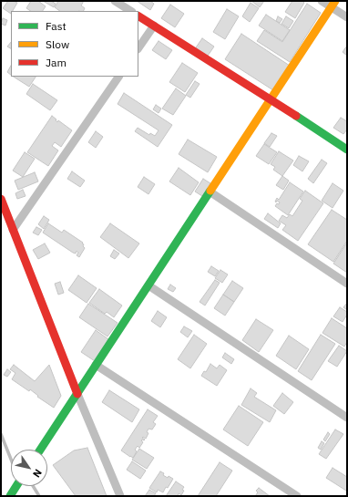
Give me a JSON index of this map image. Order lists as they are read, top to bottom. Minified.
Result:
{"legend":["Fast","Slow","Jam"],"north":"bottom right"}
